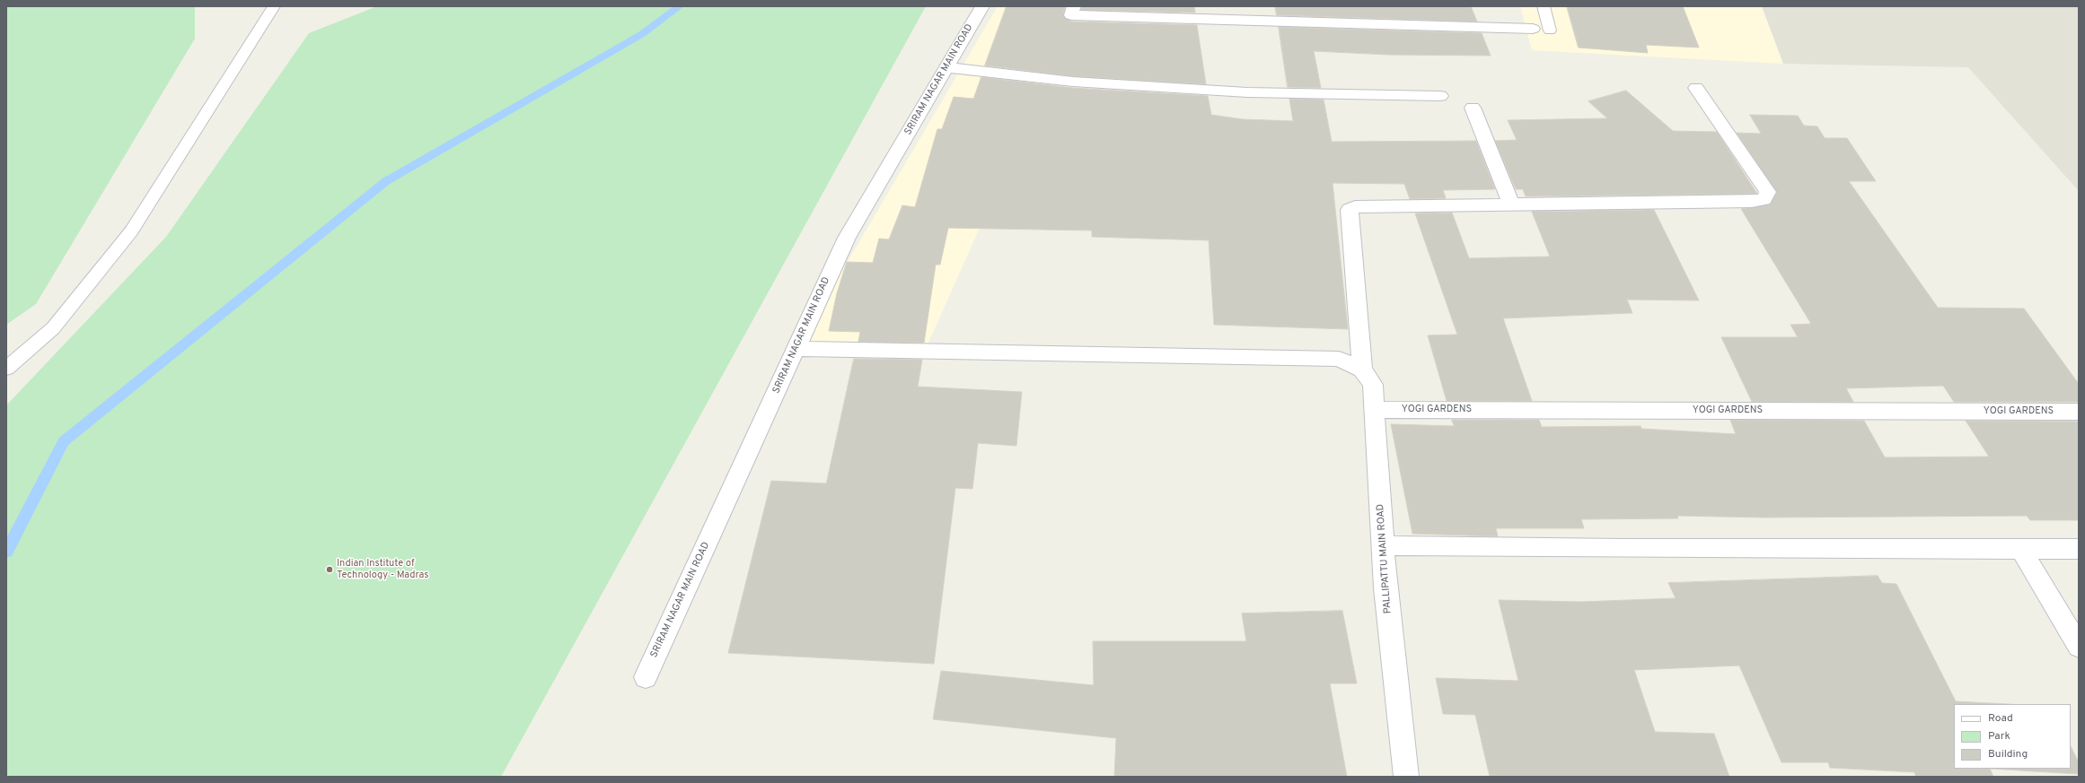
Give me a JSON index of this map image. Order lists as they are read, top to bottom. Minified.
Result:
{"streets":{"street":["SRIRAM NAGAR MAIN ROAD","YOGI GARDENS","PALLIPATTU MAIN ROAD"]},"crossings":[["YOGI GARDENS","PALLIPATTU MAIN ROAD"]],"places":["Indian Institute of Technology - Madras"],"legend":["Road","Park","Building"]}
